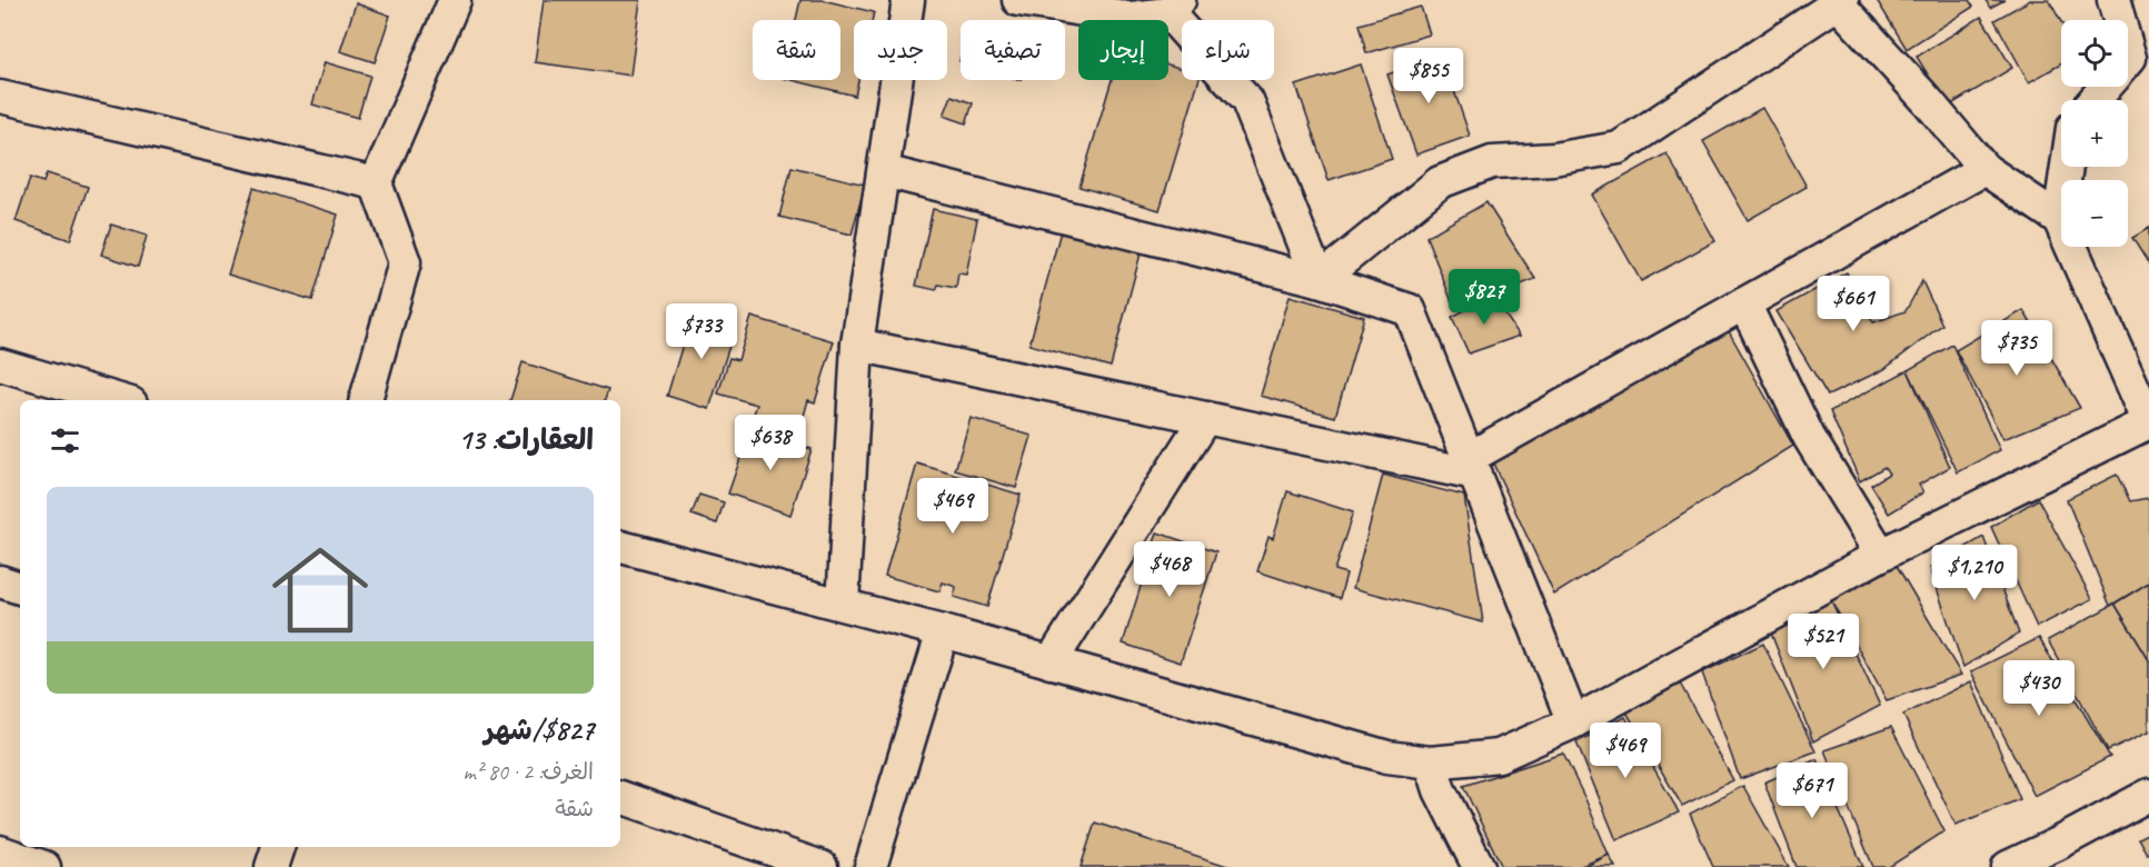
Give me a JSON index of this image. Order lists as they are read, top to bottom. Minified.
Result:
{"page":{"map_buttons":["+","−"],"chip":["شراء","إيجار","تصفية","جديد","شقة"],"price":["$855","$827","$661","$733","$735","$638","$469","$468","$1,210","$521","$430","$469","$671"],"heading":"العقارات: 13","list":[{"name":"$827/شهر","note":"الغرف: 2 · 80 m² · شقة"}]}}
